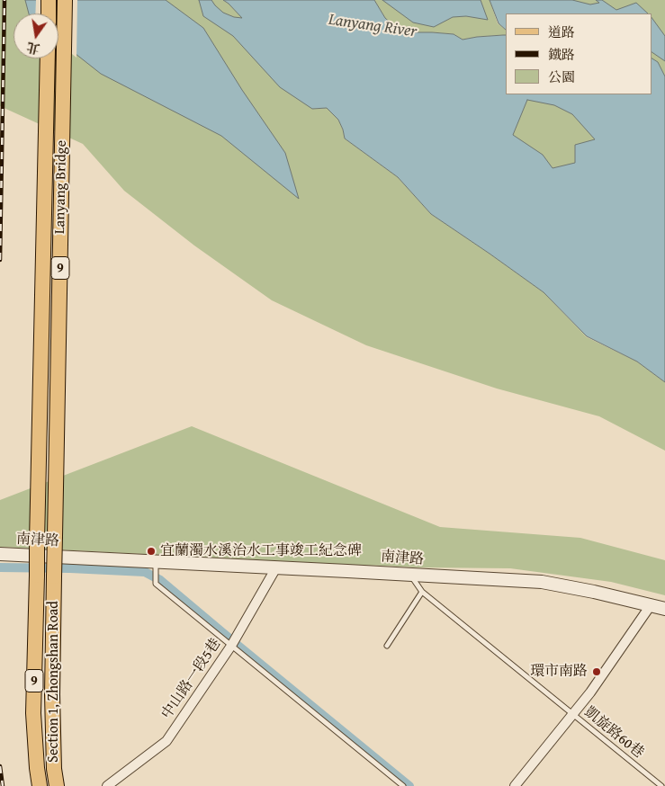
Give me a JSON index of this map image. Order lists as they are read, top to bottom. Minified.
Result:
{"streets":{"main road":["Lanyang Bridge","9","Section 1, Zhongshan Road"],"street":["南津路","中山路一段5巷"],"lane":["凱旋路60巷"]},"crossings":[["Lanyang Bridge","Section 1, Zhongshan Road"],["南津路","中山路一段5巷"],["南津路","凱旋路60巷"]],"water":["Lanyang River"],"places":["宜蘭濁水溪治水工事竣工紀念碑","環市南路"],"legend":["道路","鐵路","公園"],"north":"bottom"}
